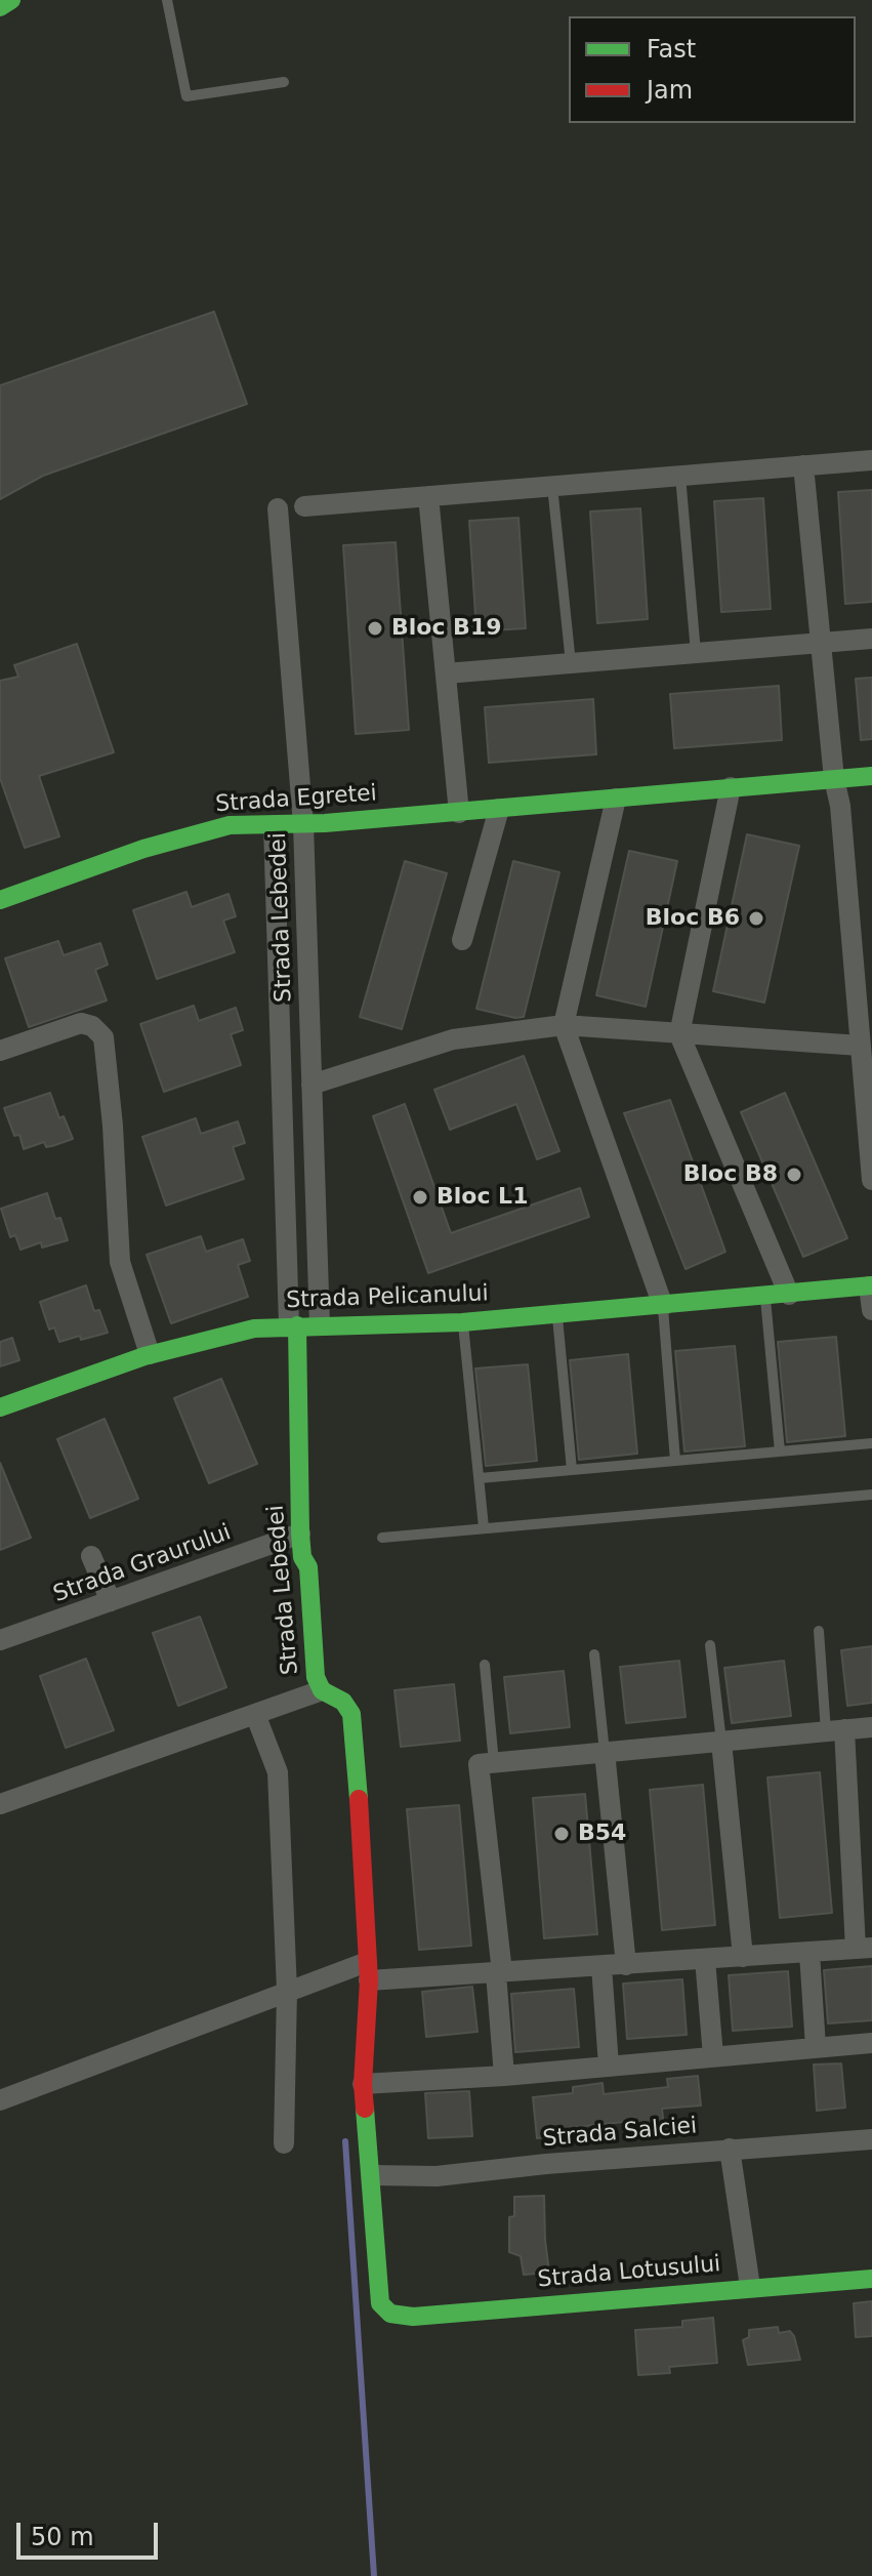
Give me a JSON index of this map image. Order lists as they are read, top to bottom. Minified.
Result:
{"streets":{"street":["Strada Egretei","Strada Lebedei","Strada Pelicanului","Strada Graurului","Strada Salciei","Strada Lotusului"]},"crossings":[["Strada Egretei","Strada Lebedei"],["Strada Lebedei","Strada Pelicanului"],["Strada Lebedei","Strada Graurului"],["Strada Lebedei","Strada Salciei"],["Strada Lebedei","Strada Lotusului"]],"places":["Bloc B19","Bloc B6","Bloc B8","Bloc L1","B54"],"legend":["Fast","Jam"],"scale_bar":"50 m"}
